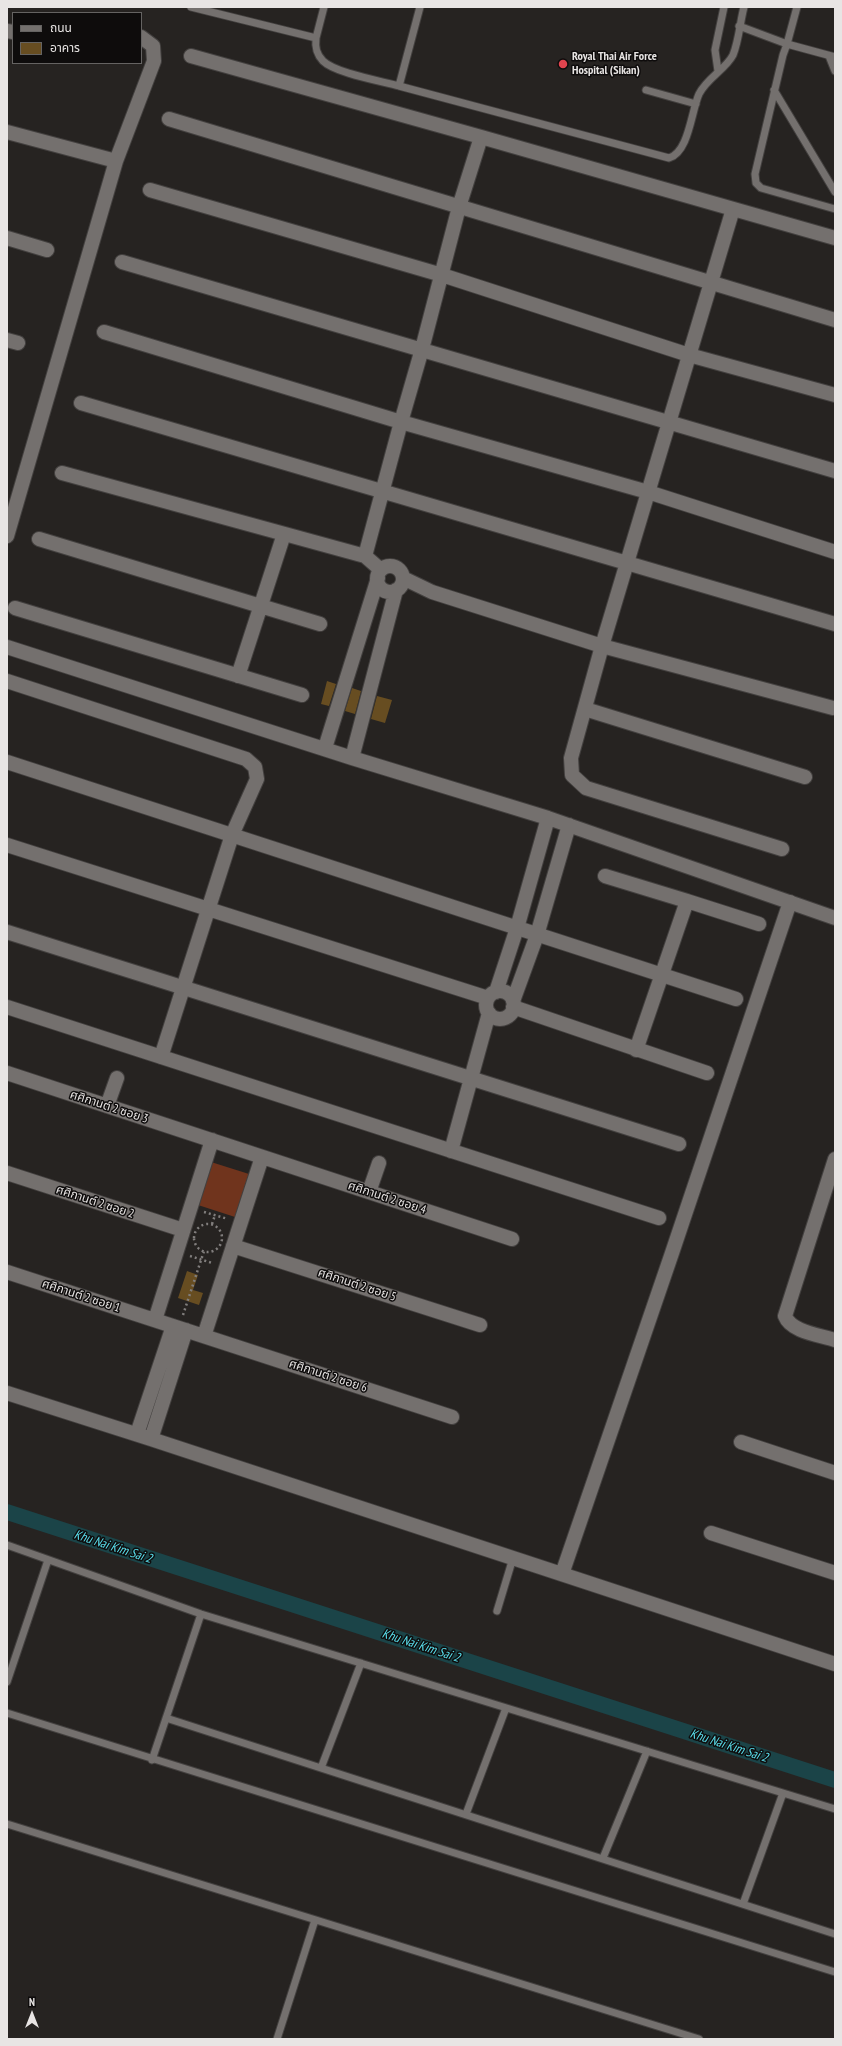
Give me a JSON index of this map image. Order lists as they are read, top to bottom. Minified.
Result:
{"streets":{"street":["ศศิกานต์ 2 ซอย 3","ศศิกานต์ 2 ซอย 4","ศศิกานต์ 2 ซอย 2","ศศิกานต์ 2 ซอย 5","ศศิกานต์ 2 ซอย 1","ศศิกานต์ 2 ซอย 6"]},"crossings":[["ศศิกานต์ 2 ซอย 3","ศศิกานต์ 2 ซอย 4"],["ศศิกานต์ 2 ซอย 1","ศศิกานต์ 2 ซอย 6"]],"water":["Khu Nai Kim Sai 2"],"places":["Royal Thai Air Force Hospital (Sikan)"],"legend":["ถนน","อาคาร"],"north":"top"}
